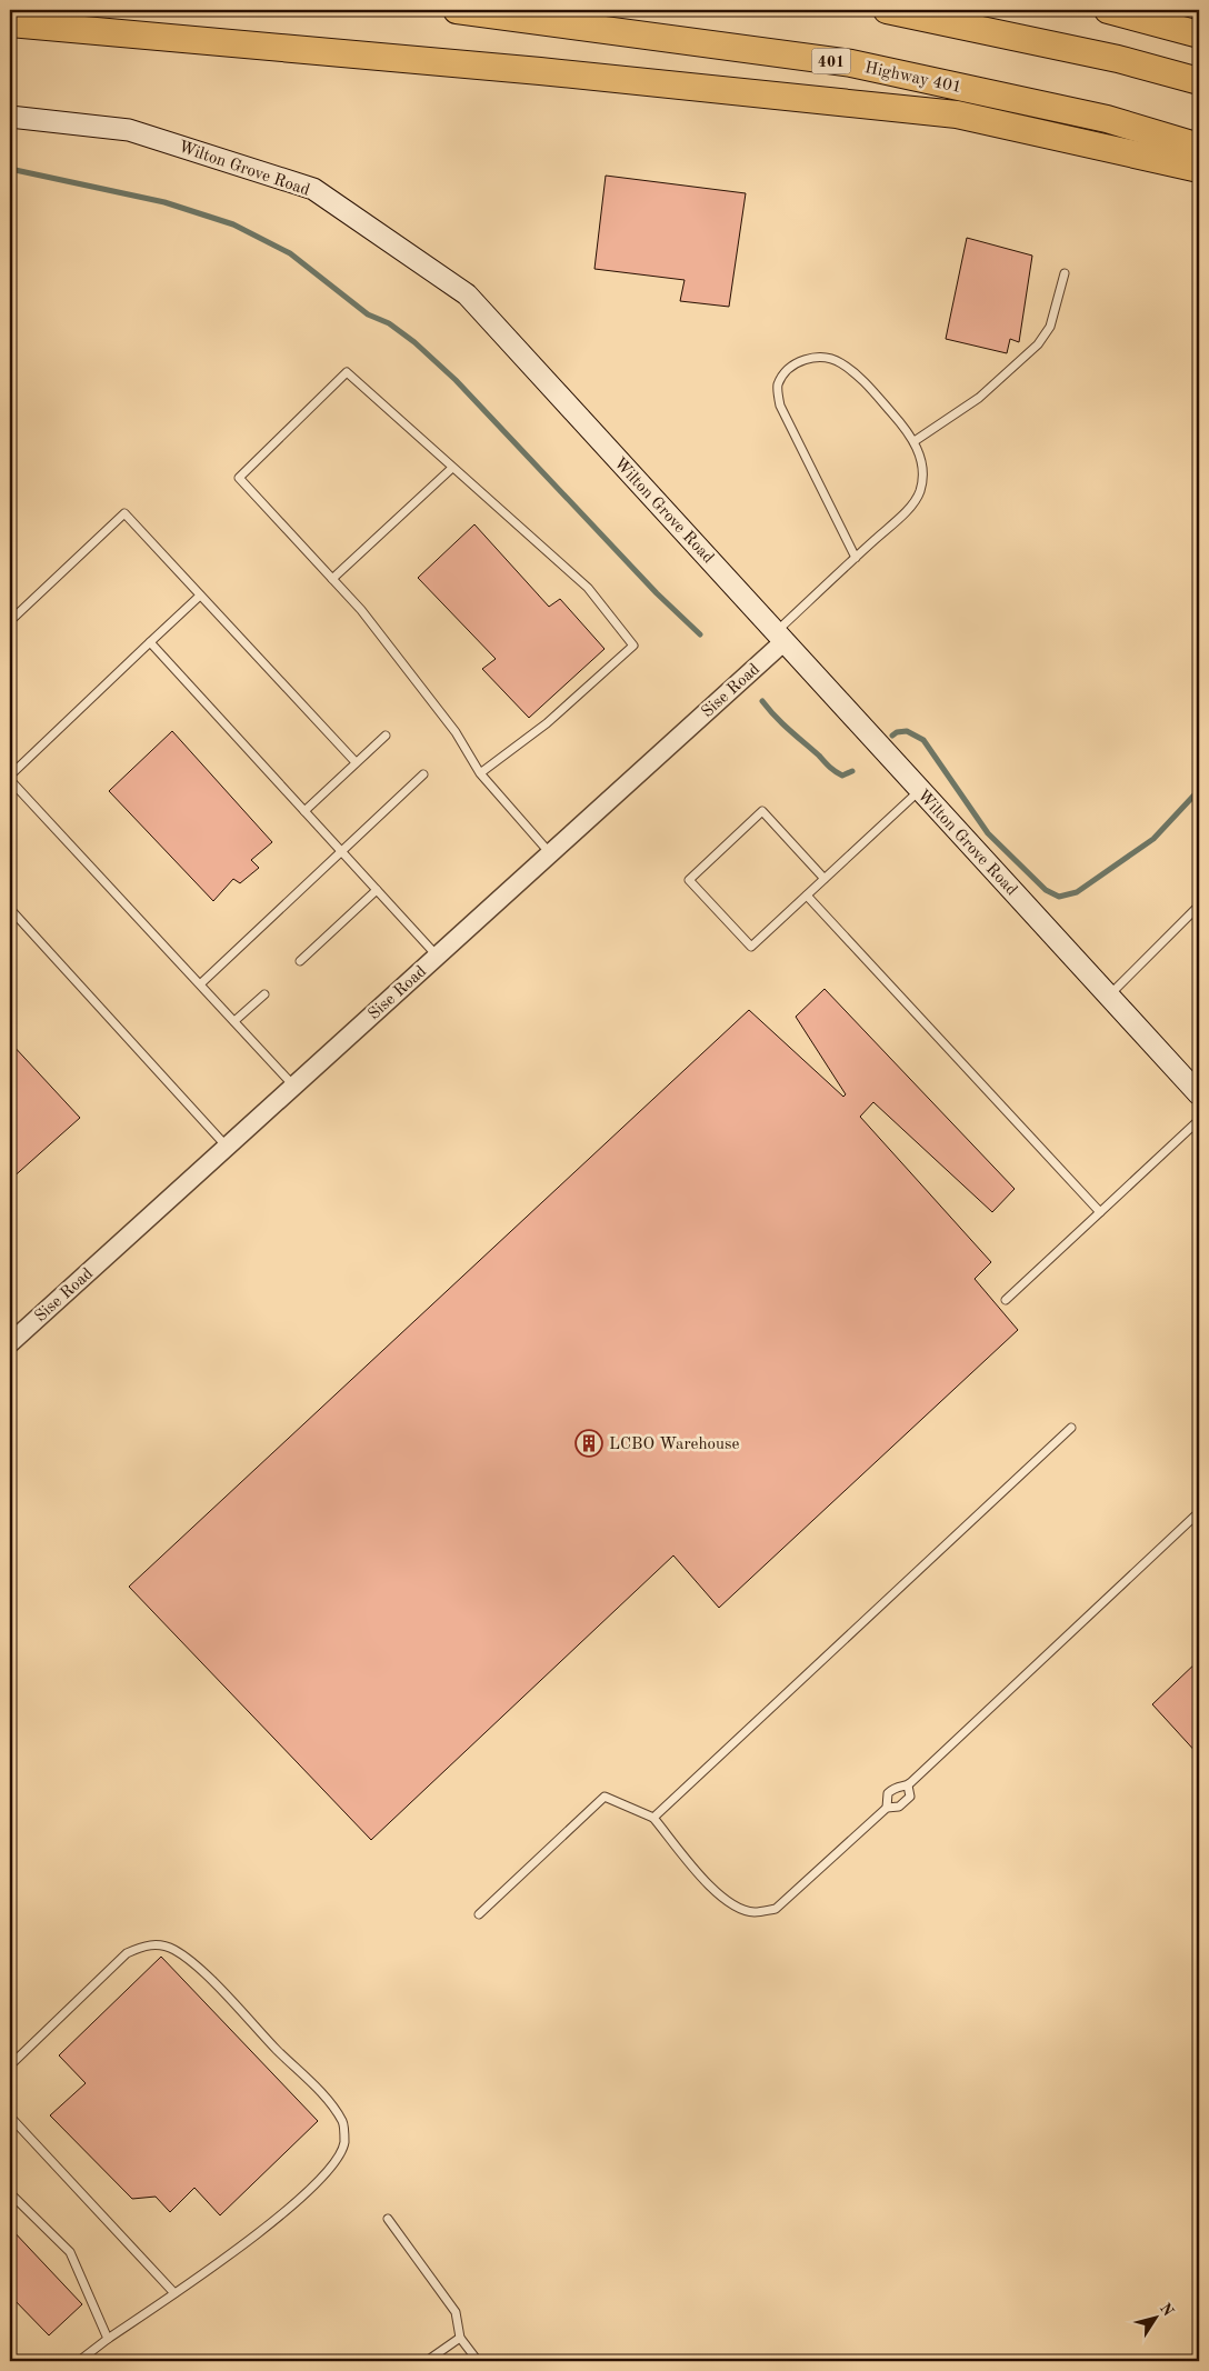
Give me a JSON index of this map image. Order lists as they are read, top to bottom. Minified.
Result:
{"streets":{"highway":["401","Highway 401"],"main road":["Wilton Grove Road"],"street":["Sise Road"]},"crossings":[["Wilton Grove Road","Sise Road"]],"places":{"building":["LCBO Warehouse"]},"north":"top right"}
